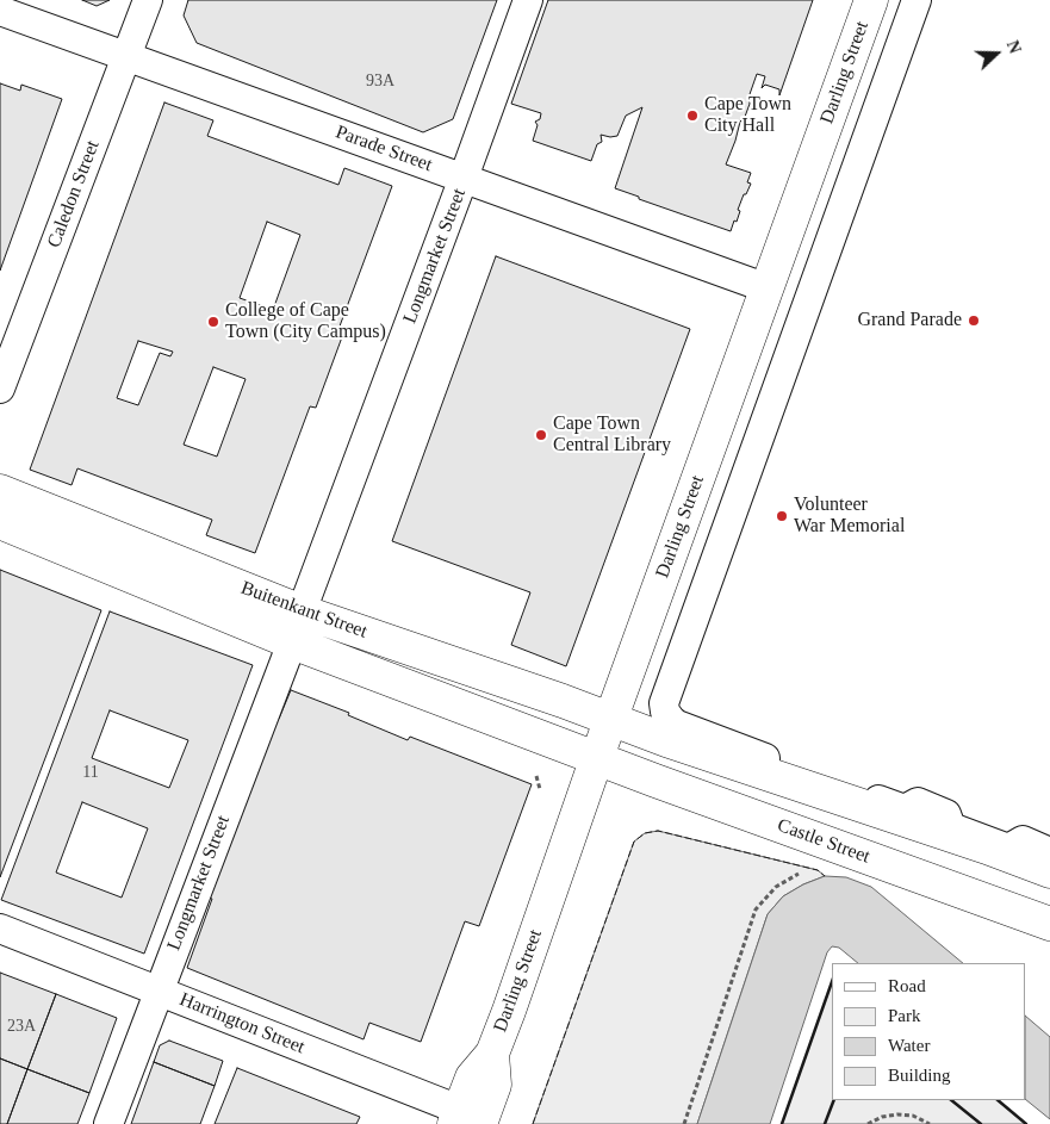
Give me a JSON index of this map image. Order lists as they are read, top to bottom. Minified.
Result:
{"streets":{"main road":["Darling Street","Buitenkant Street","Castle Street"],"street":["Parade Street","Caledon Street","Longmarket Street","Harrington Street"]},"crossings":[["Darling Street","Parade Street"],["Darling Street","Buitenkant Street"],["Darling Street","Castle Street"],["Darling Street","Harrington Street"],["Parade Street","Caledon Street"],["Parade Street","Longmarket Street"],["Longmarket Street","Buitenkant Street"],["Longmarket Street","Harrington Street"],["Buitenkant Street","Castle Street"]],"places":["Cape Town City Hall","Grand Parade","College of Cape Town (City Campus)","Cape Town Central Library","Volunteer War Memorial"],"house_numbers":["93A","11","23A"],"legend":["Road","Park","Water","Building"],"north":"right"}
